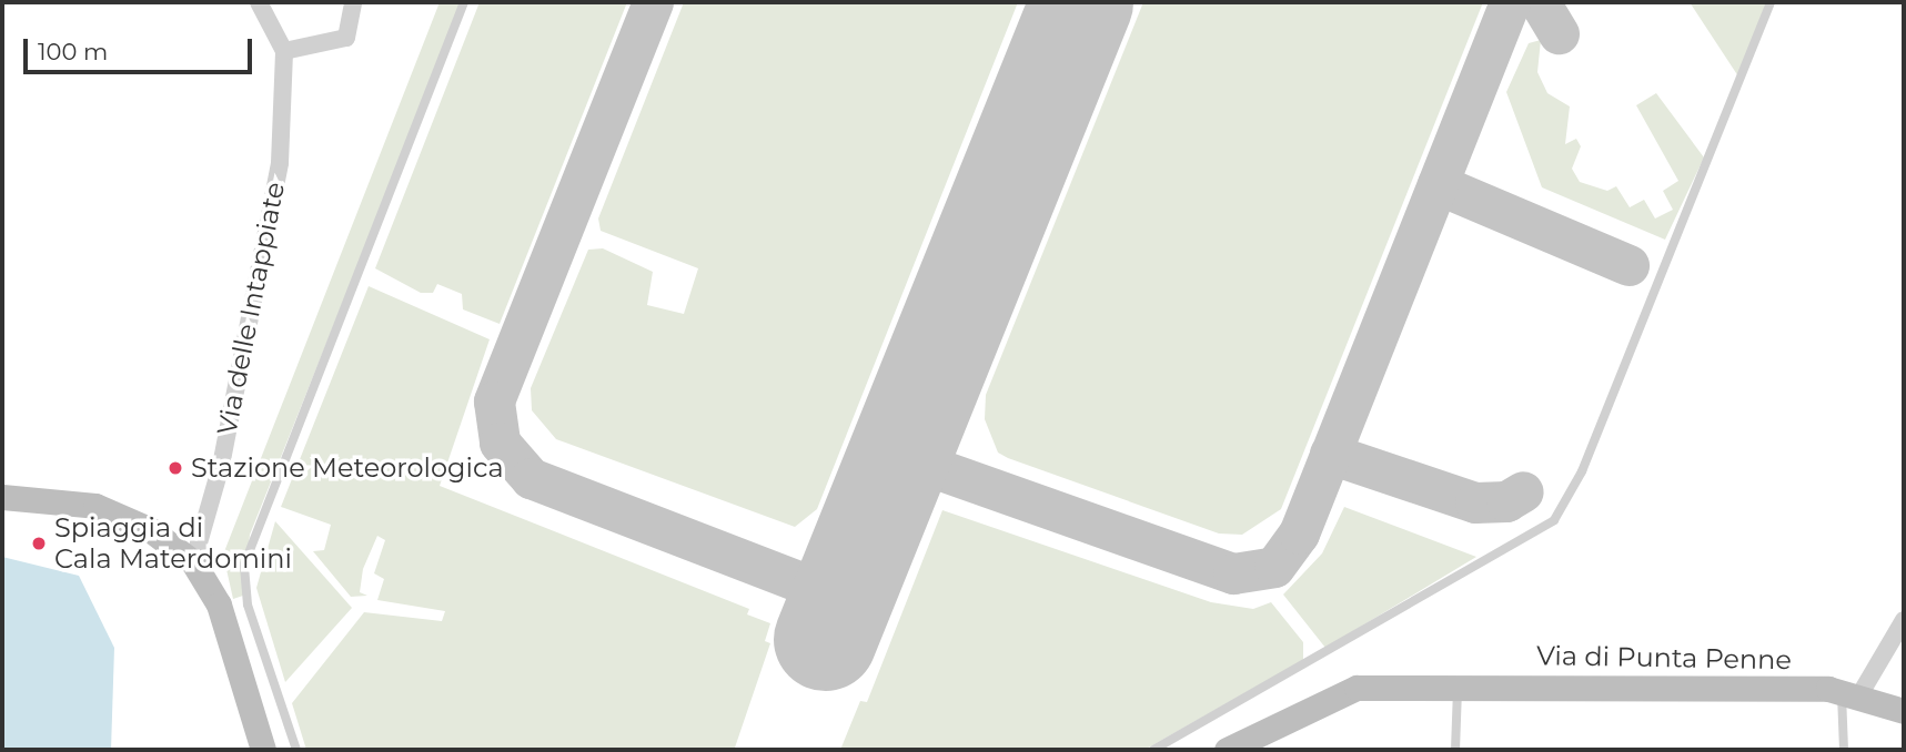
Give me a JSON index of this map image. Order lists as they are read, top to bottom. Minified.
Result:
{"streets":{"street":["Via delle Intappiate","Via di Punta Penne"]},"places":["Stazione Meteorologica","Spiaggia di Cala Materdomini"],"scale_bar":"100 m"}
